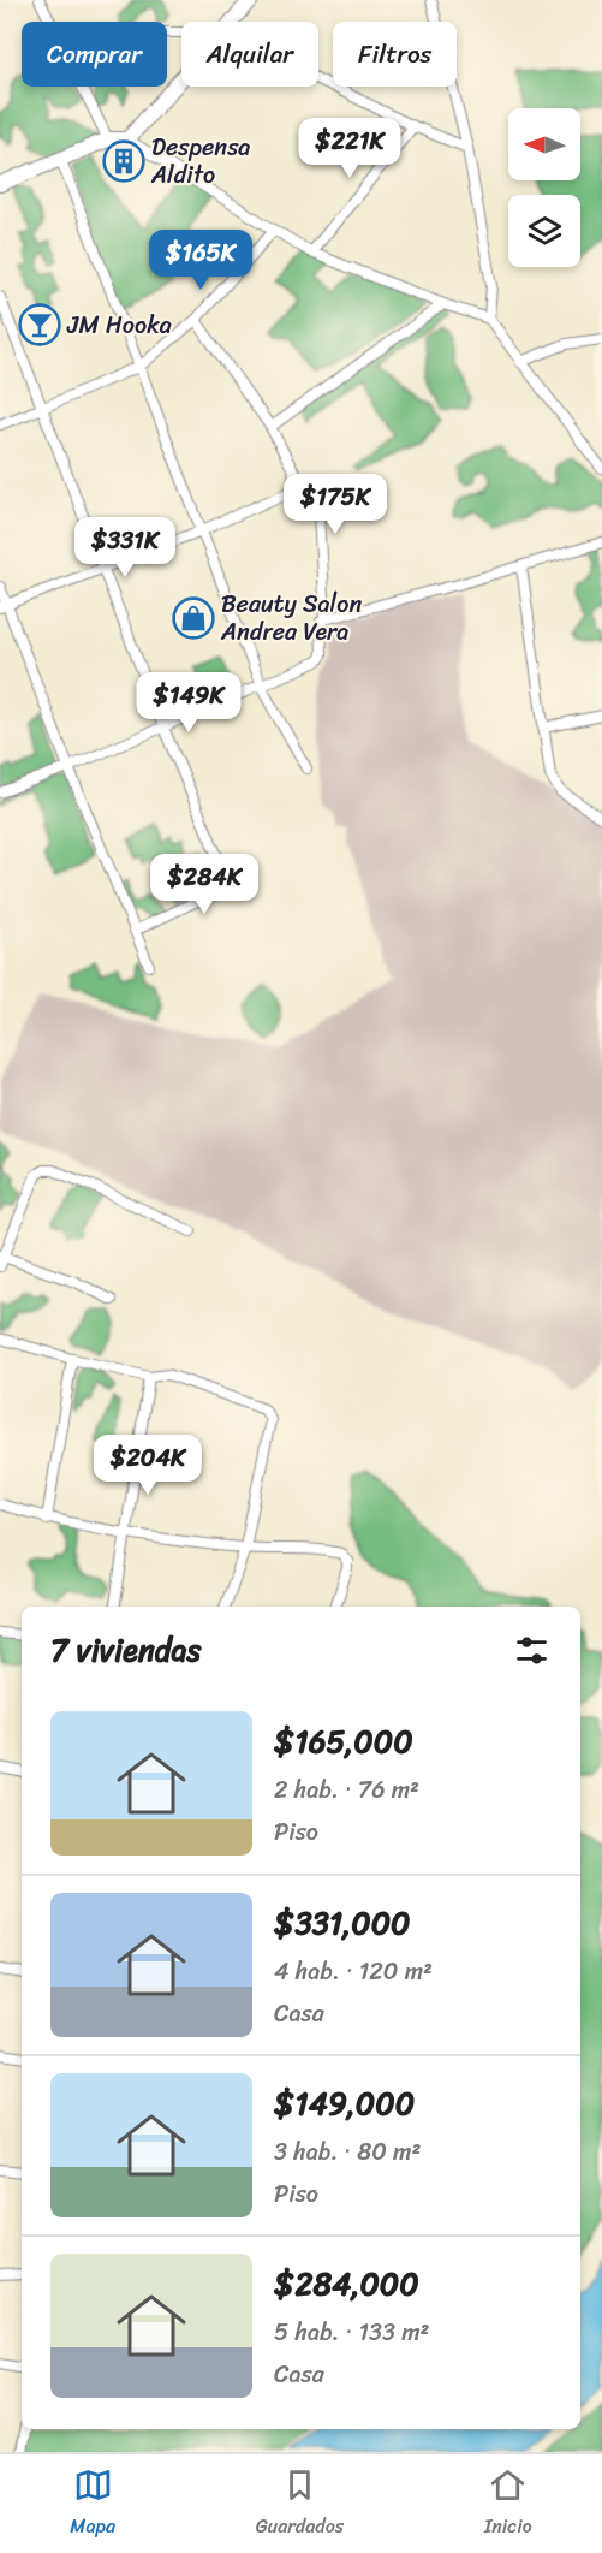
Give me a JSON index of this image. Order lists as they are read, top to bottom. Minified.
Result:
{"places":{"building":["Despensa Aldito"],"bar":["JM Hooka"],"shop":["Beauty Salon Andrea Vera"]},"north":"left","page":{"chip":["Comprar","Alquilar","Filtros"],"price":["$221K","$165K","$175K","$331K","$149K","$284K","$204K"],"heading":"7 viviendas","list":[{"name":"$165,000","note":"2 hab. · 76 m² · Piso"},{"name":"$331,000","note":"4 hab. · 120 m² · Casa"},{"name":"$149,000","note":"3 hab. · 80 m² · Piso"},{"name":"$284,000","note":"5 hab. · 133 m² · Casa"}],"tabs":["Mapa","Guardados","Inicio"]}}
